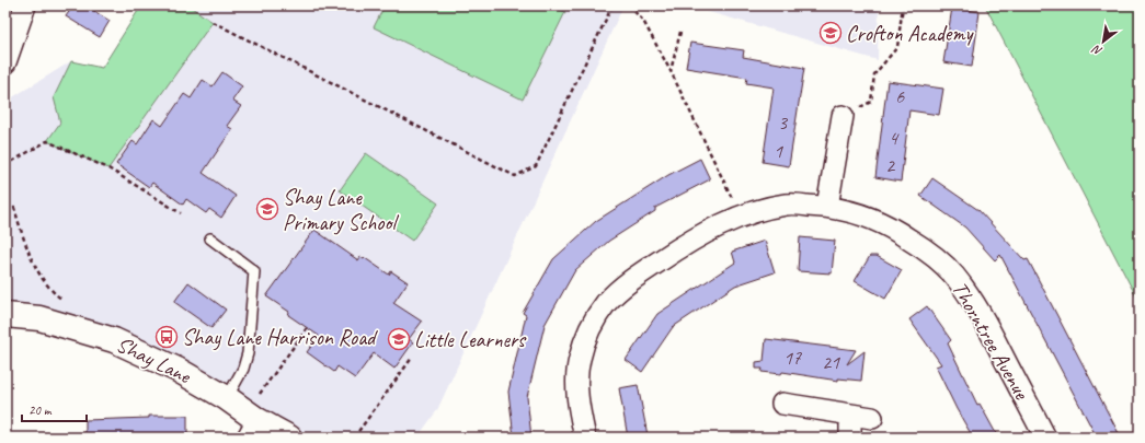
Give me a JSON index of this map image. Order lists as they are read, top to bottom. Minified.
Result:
{"streets":{"main road":["Shay Lane"],"street":["Thorntree Avenue"]},"places":{"school or university":["Crofton Academy","Shay Lane Primary School","Little Learners"],"bus stop":["Shay Lane Harrison Road"]},"house_numbers":["6","3","4","1","2","17","21"],"scale_bar":"20 m","north":"bottom left"}
